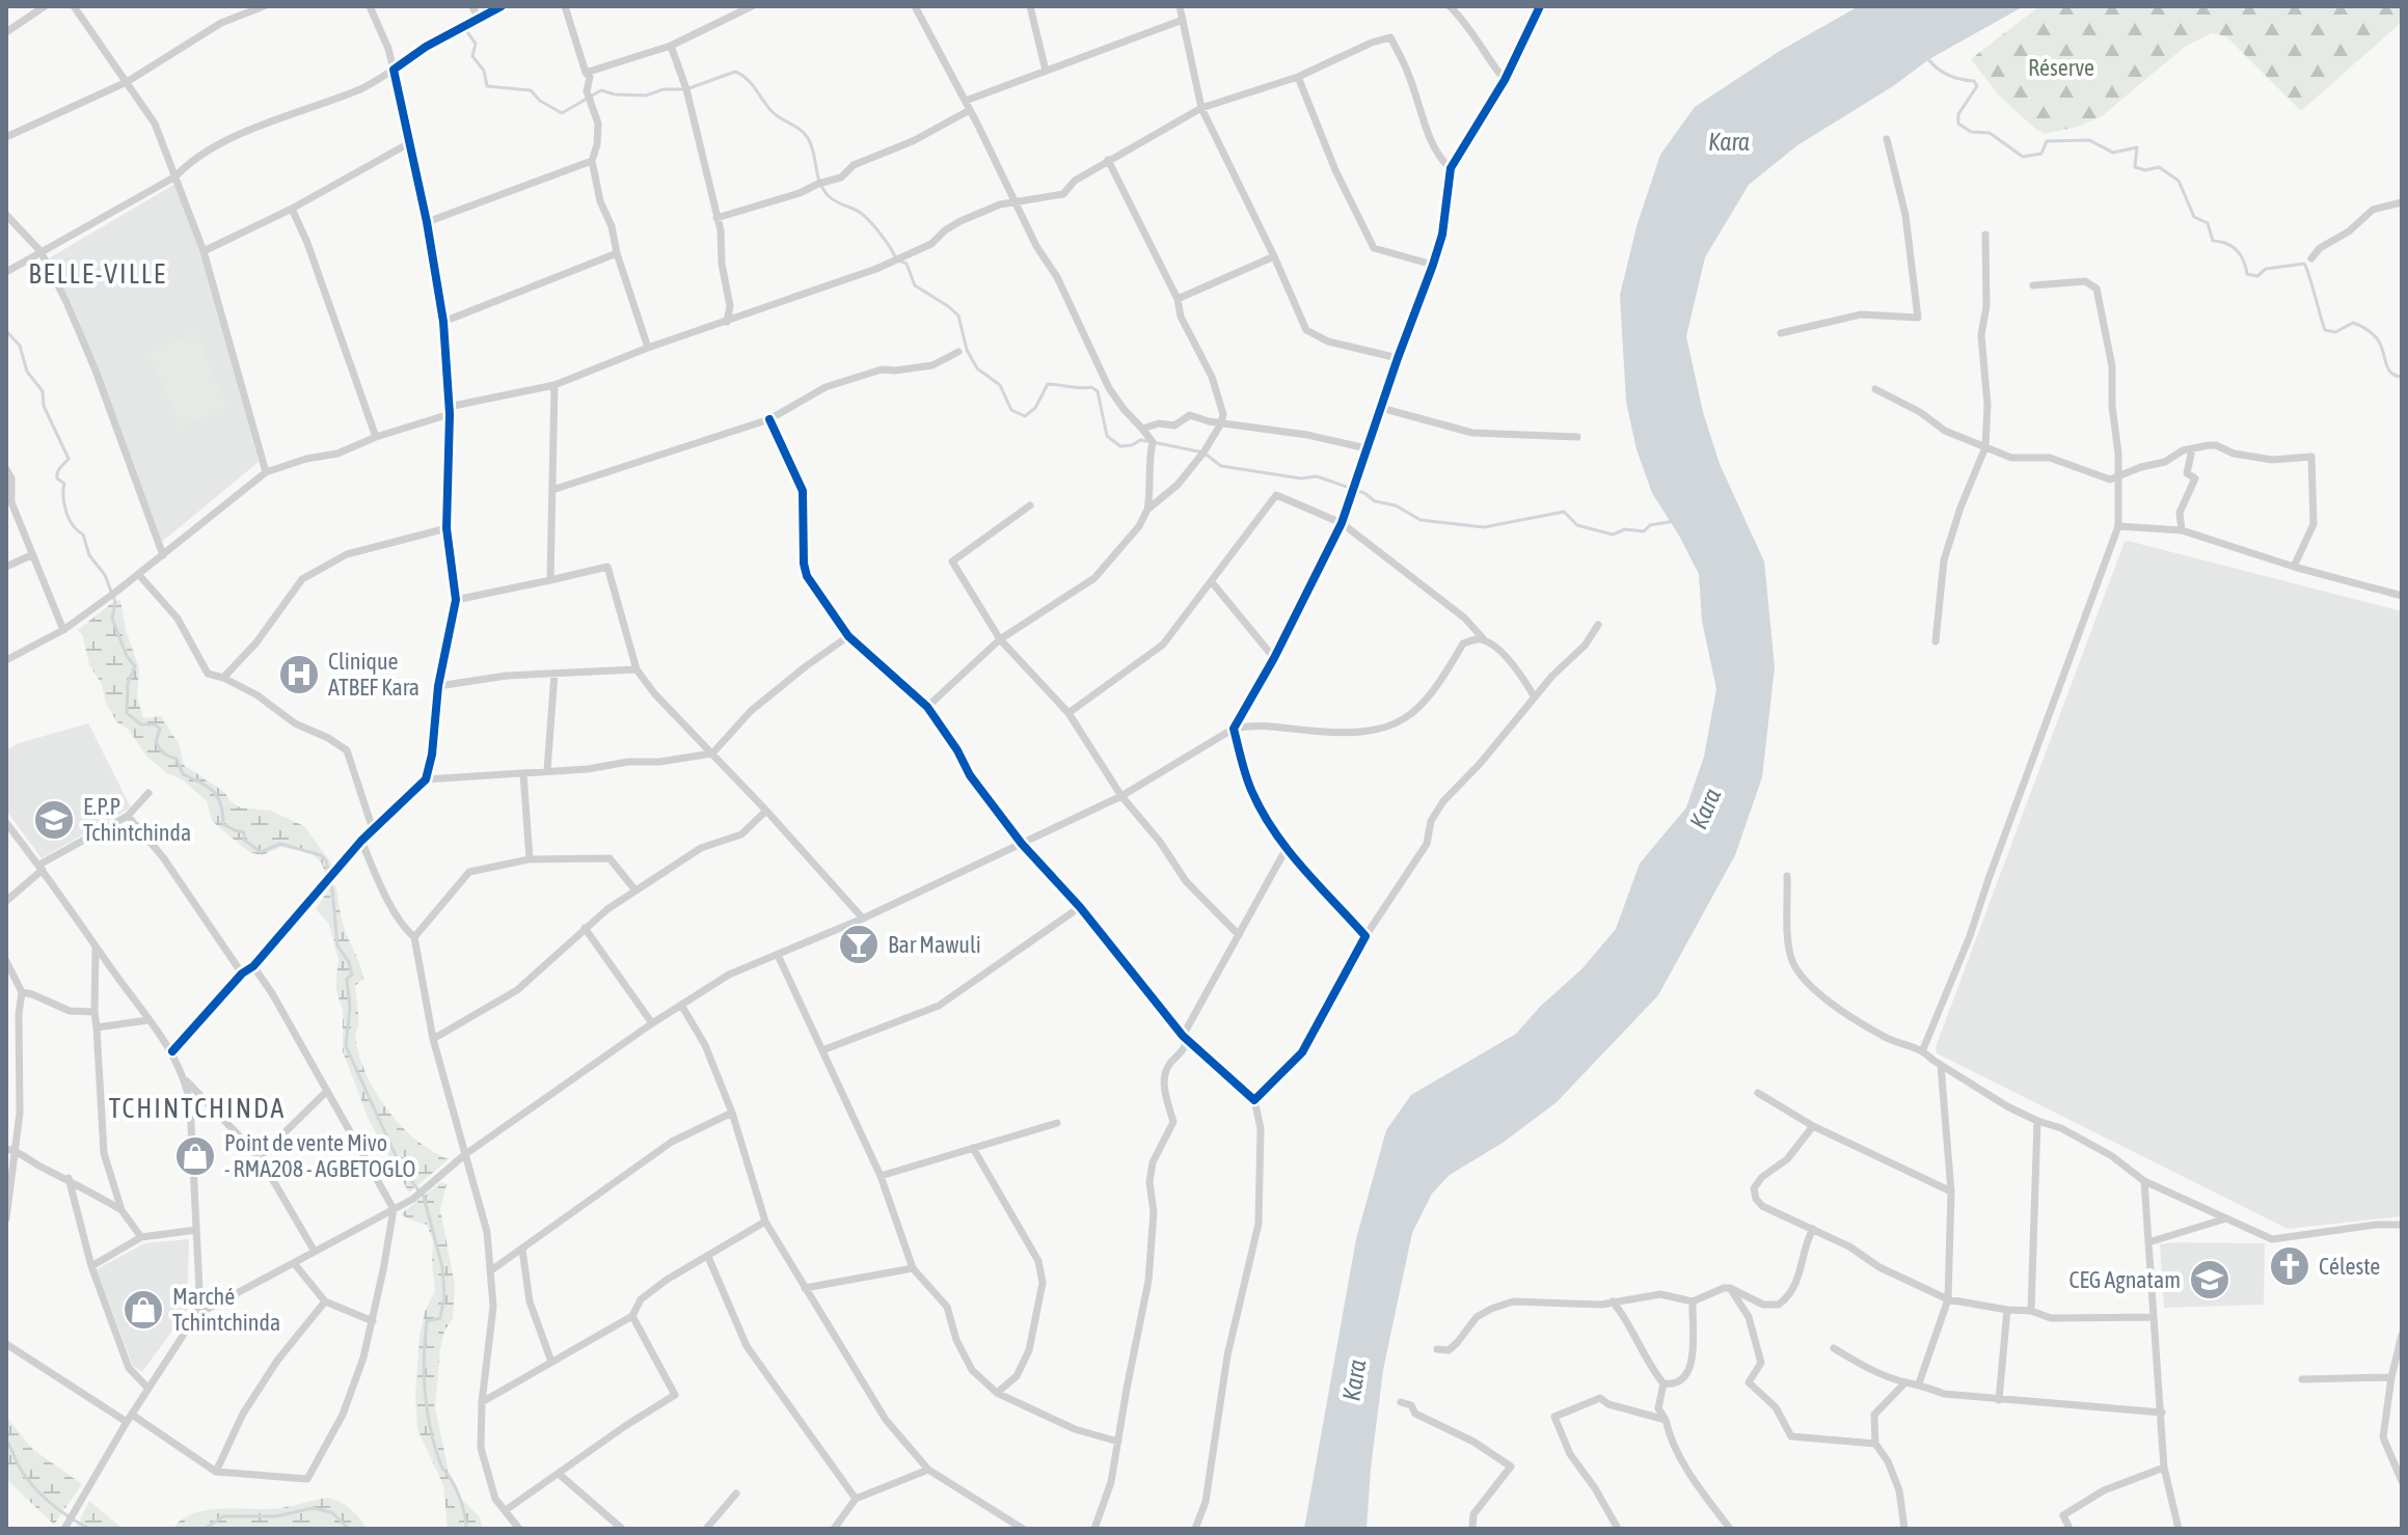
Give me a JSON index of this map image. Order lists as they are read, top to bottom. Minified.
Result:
{"districts":["BELLE-VILLE","TCHINTCHINDA"],"water":["Kara"],"parks":["Réserve"],"places":{"hospital":["Clinique ATBEF Kara"],"school or university":["E.P.P Tchintchinda","CEG Agnatam"],"bar":["Bar Mawuli"],"shop":["Point de vente Mivo - RMA208 - AGBETOGLO","Marché Tchintchinda"],"church":["Céleste"]}}
